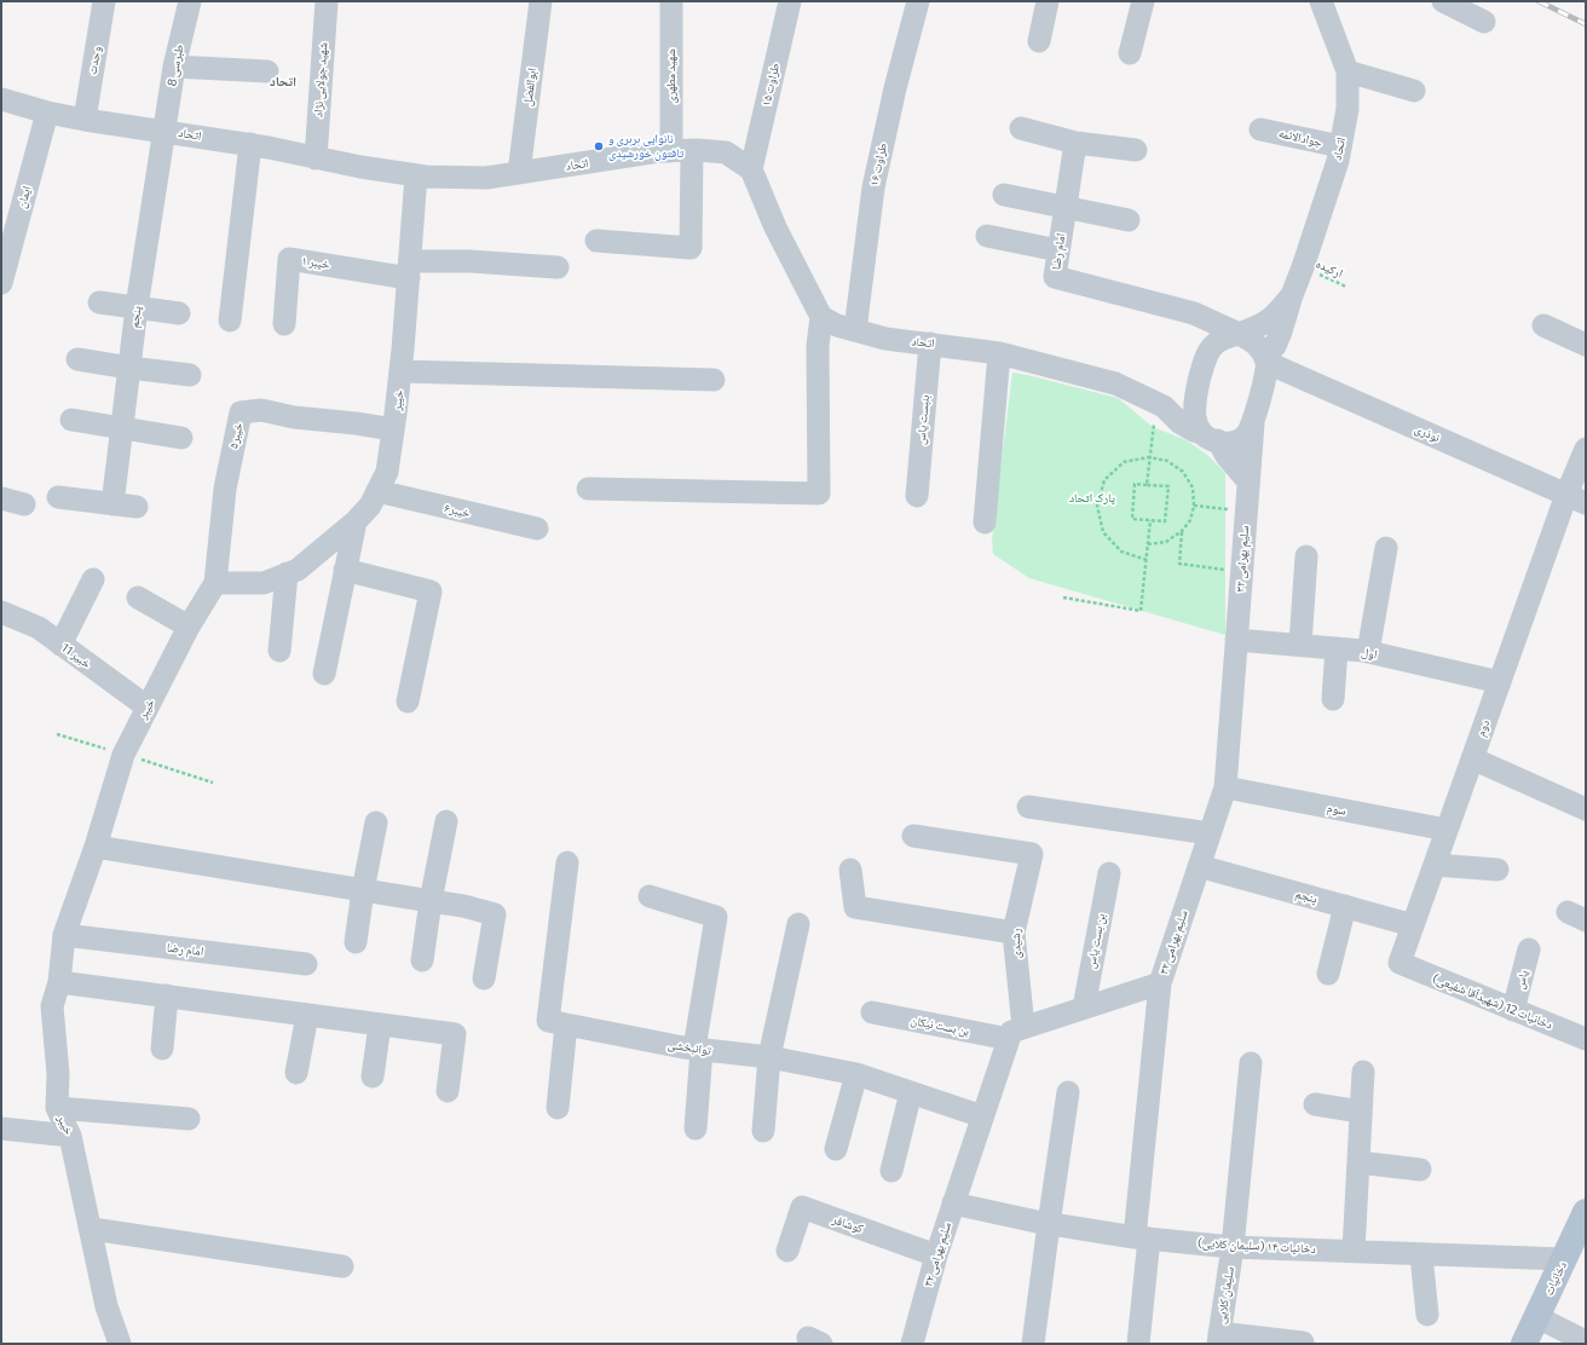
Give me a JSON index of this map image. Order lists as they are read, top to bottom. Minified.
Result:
{"streets":{"main road":["دخانیات"],"street":["وحدت","طبرسی 8","شهید مطهری","شهید جولایی نژاد","طراوت ۱۵","ابوالفضل","اتحاد","جوادالائمه","طراوت ۱۶","ایمان","امام رضا","خیبر ۱","پنجم","خیبر","بنبست یاس","نوذری","خیبر۵","خیبر۶","سلیم بهرامی ۳۲","اول","خبیر 11","دوم","سوم","بن بست یاس","رشیدی","یاس","دخانیات 12 (شهیدآقا شفیعی)","بن بست نیکان","توانبخشی","کوشافر","دخانیات ۱۴ (سلیمان کلایی)","سلیمان کلایی"],"path":["ارکیده"]},"crossings":[["وحدت","اتحاد"],["طبرسی 8","اتحاد"],["طبرسی 8","پنجم"],["شهید مطهری","اتحاد"],["شهید جولایی نژاد","اتحاد"],["طراوت ۱۵","اتحاد"],["ابوالفضل","اتحاد"],["اتحاد","جوادالائمه"],["اتحاد","طراوت ۱۶"],["اتحاد","ایمان"],["اتحاد","امام رضا"],["اتحاد","ارکیده"],["اتحاد","پنجم"],["اتحاد","خیبر"],["اتحاد","بنبست یاس"],["اتحاد","نوذری"],["اتحاد","سلیم بهرامی ۳۲"],["امام رضا","خیبر"],["امام رضا","نوذری"],["امام رضا","سلیم بهرامی ۳۲"],["خیبر ۱","خیبر"],["پنجم","سلیم بهرامی ۳۲"],["پنجم","دوم"],["خیبر","خیبر۵"],["خیبر","خیبر۶"],["خیبر","خبیر 11"],["نوذری","سلیم بهرامی ۳۲"],["نوذری","دوم"],["سلیم بهرامی ۳۲","اول"],["سلیم بهرامی ۳۲","سوم"],["سلیم بهرامی ۳۲","بن بست یاس"],["سلیم بهرامی ۳۲","رشیدی"],["سلیم بهرامی ۳۲","بن بست نیکان"],["سلیم بهرامی ۳۲","توانبخشی"],["سلیم بهرامی ۳۲","کوشافر"],["سلیم بهرامی ۳۲","دخانیات ۱۴ (سلیمان کلایی)"],["اول","دوم"],["دوم","سوم"],["دوم","دخانیات 12 (شهیدآقا شفیعی)"],["رشیدی","بن بست نیکان"],["یاس","دخانیات 12 (شهیدآقا شفیعی)"],["دخانیات ۱۴ (سلیمان کلایی)","دخانیات"],["دخانیات ۱۴ (سلیمان کلایی)","سلیمان کلایی"]],"districts":["اتحاد"],"parks":["پارک اتحاد"],"places":["نانوایی بربری و تافتون خورشیدی"]}
